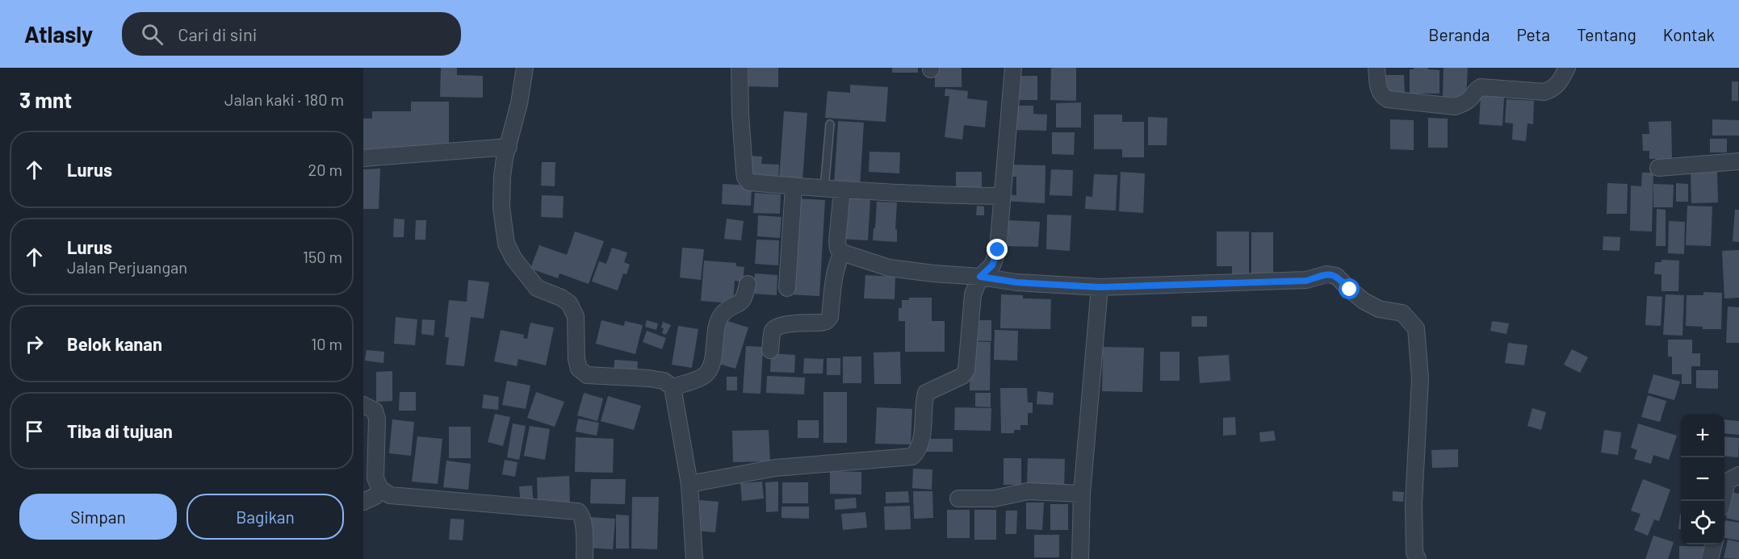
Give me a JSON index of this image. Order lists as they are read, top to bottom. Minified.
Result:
{"page":{"header":"Atlasly","search":"Cari di sini","nav":["Beranda","Peta","Tentang","Kontak"],"heading":["3 mnt","Jalan kaki · 180 m"],"list":[["Lurus","20 m"],["Lurus","Jalan Perjuangan","150 m"],["Belok kanan","10 m"],"Tiba di tujuan"],"map_buttons":["+","−"],"buttons":["Simpan","Bagikan"]}}
